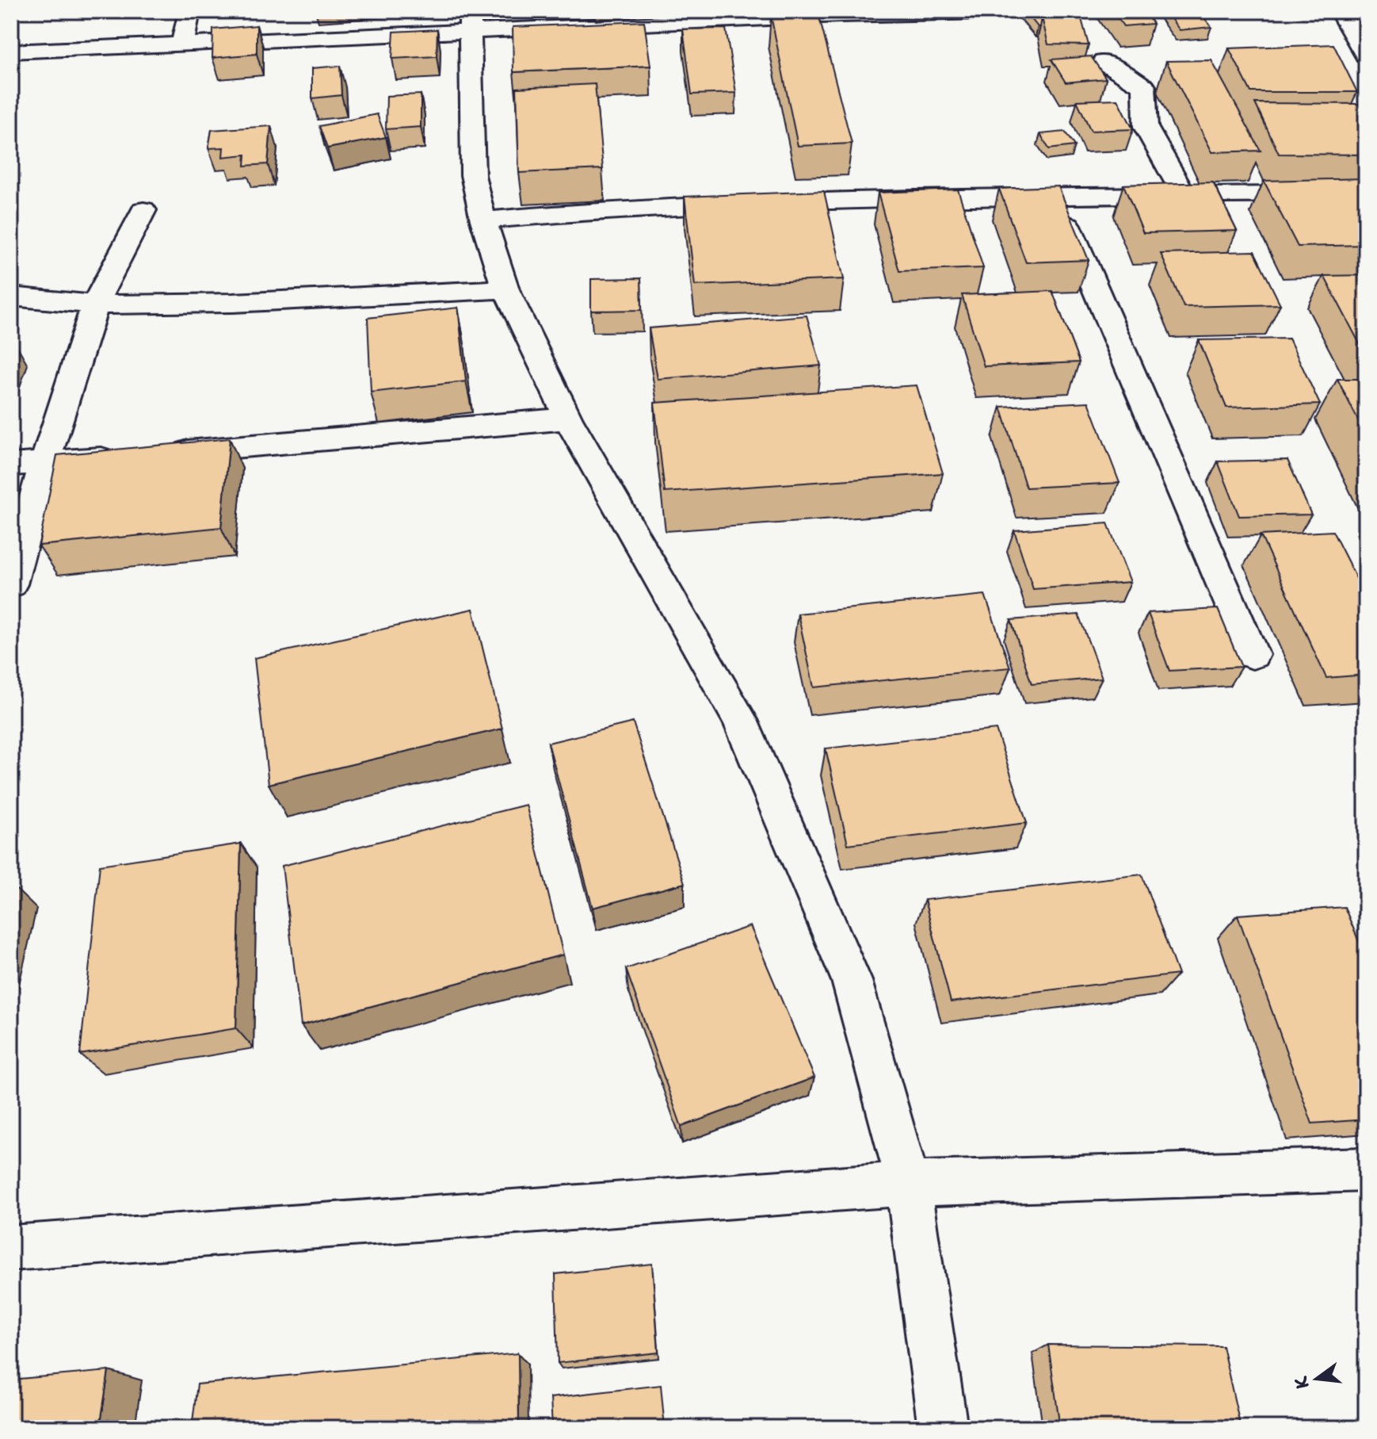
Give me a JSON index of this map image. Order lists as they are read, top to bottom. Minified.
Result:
{"north":"left"}
